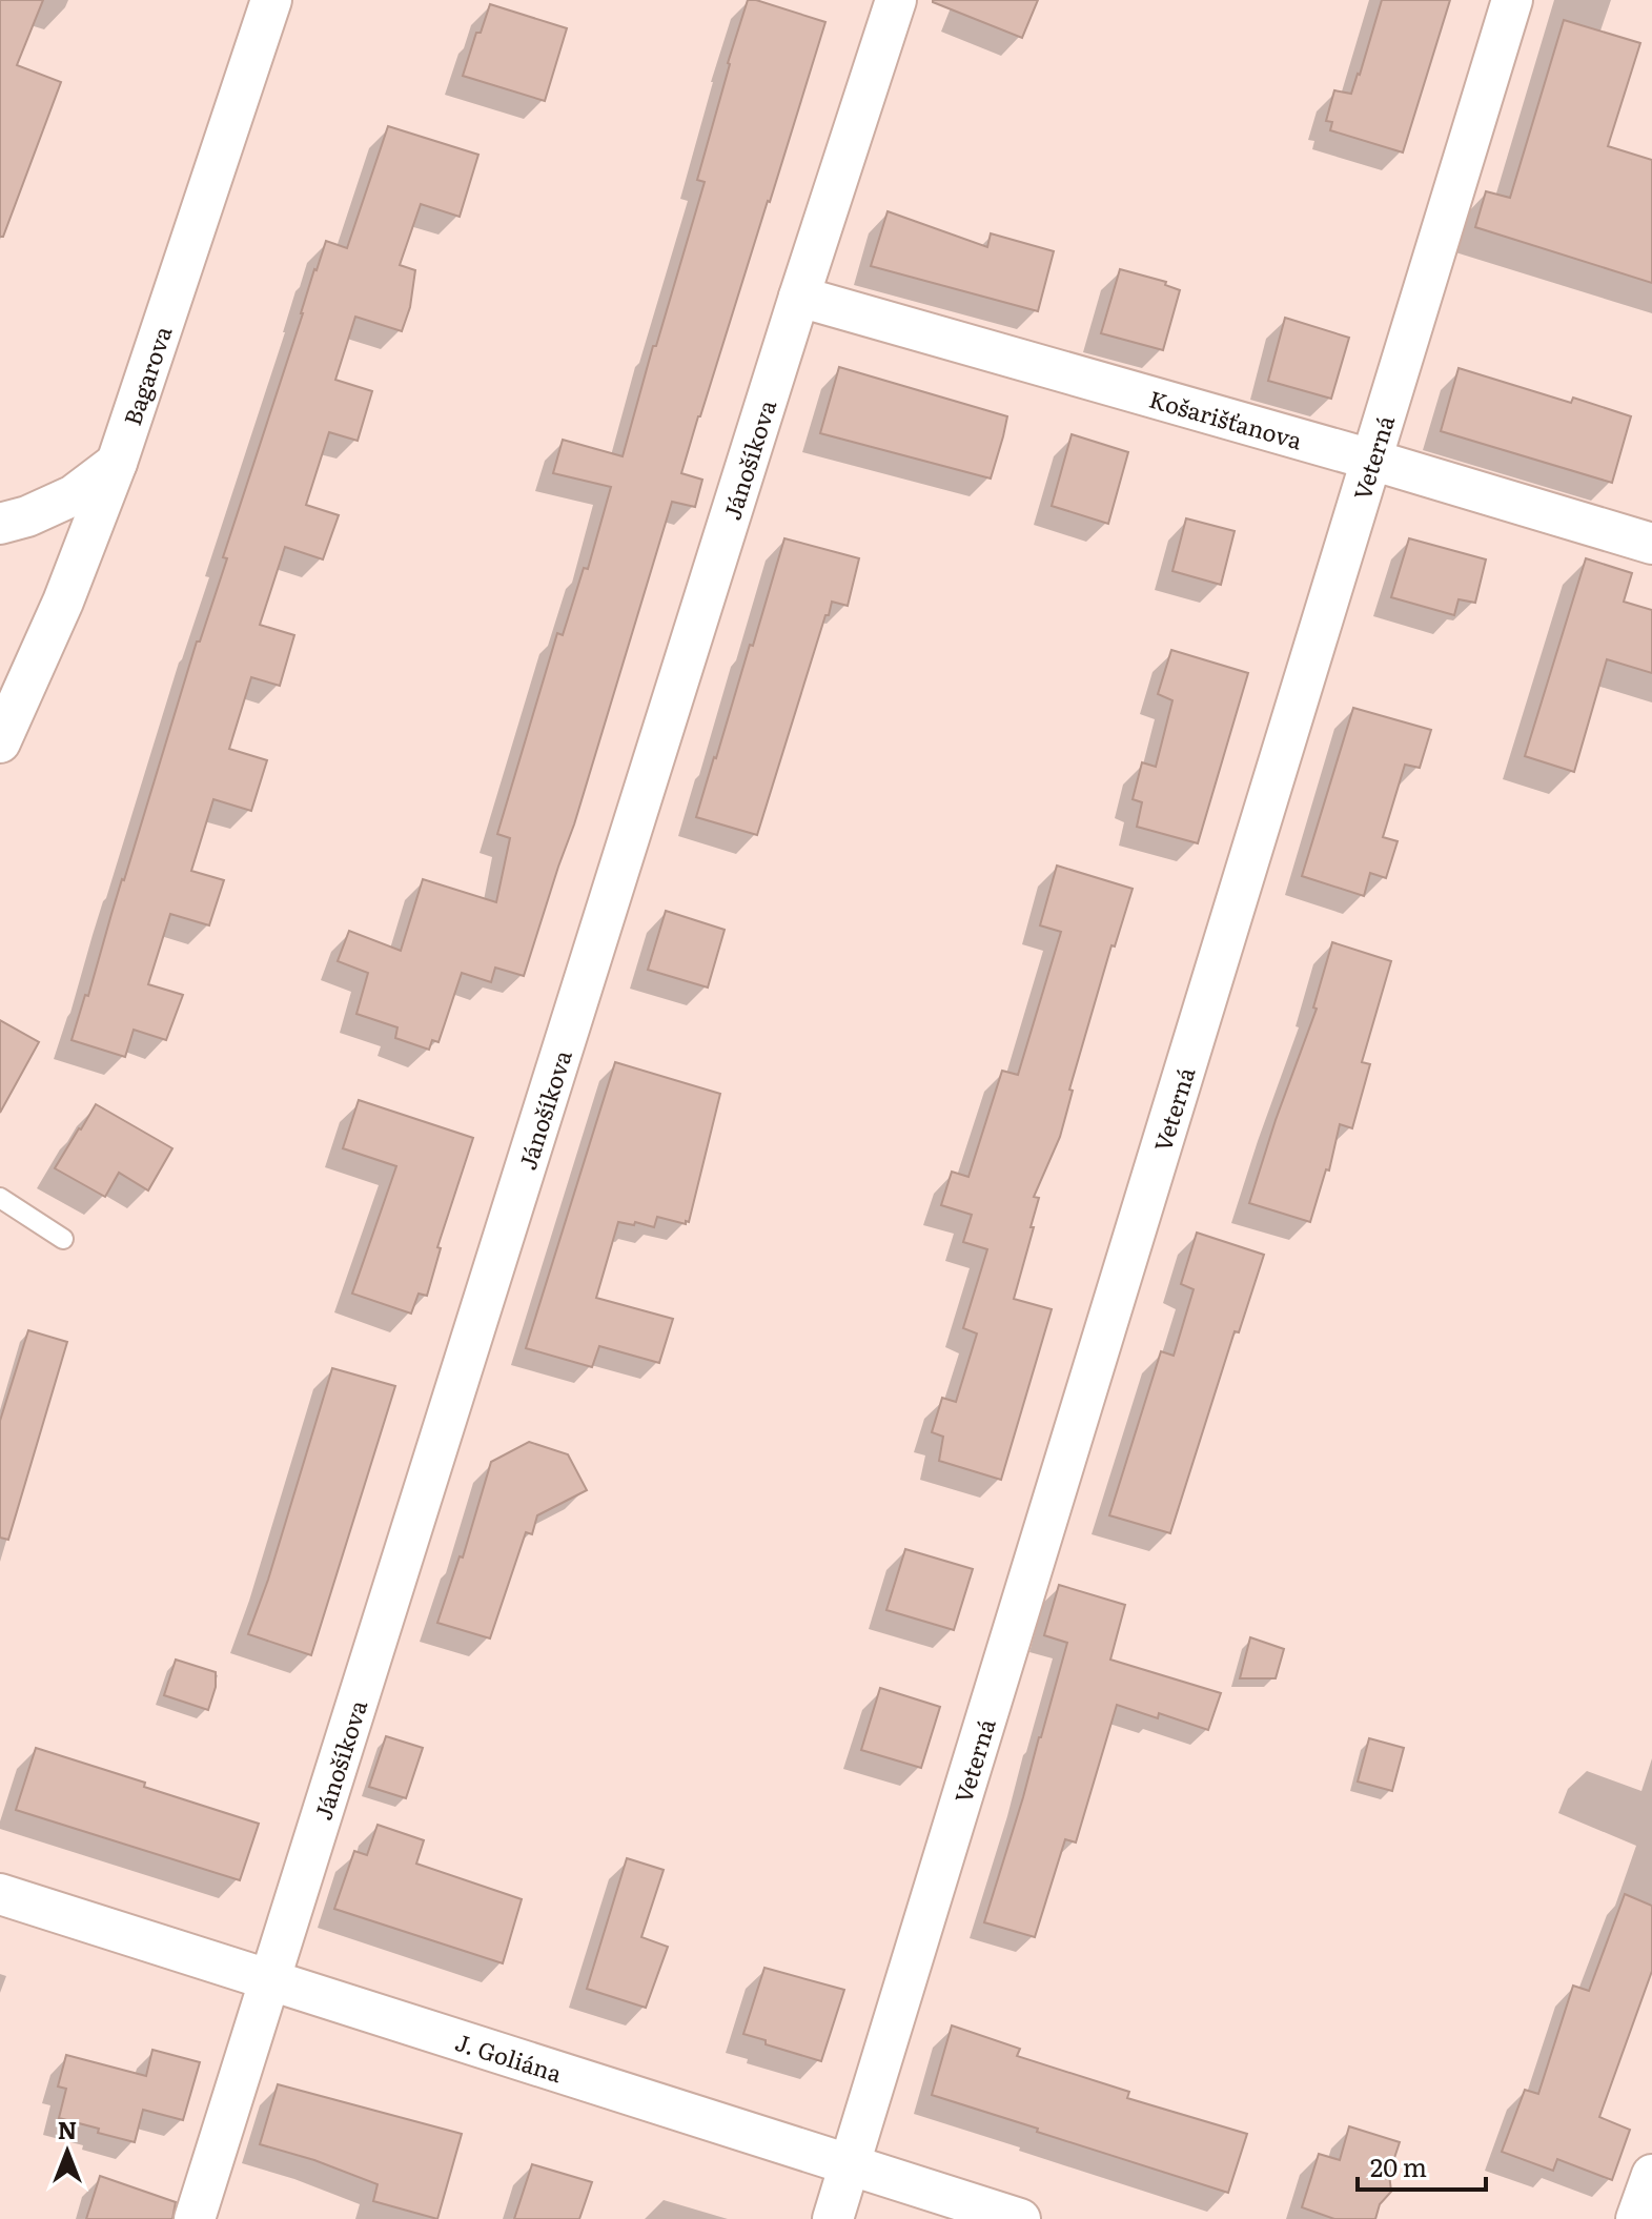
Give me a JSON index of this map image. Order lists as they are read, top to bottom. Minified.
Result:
{"streets":{"street":["Bagarova","Košarišťanova","Veterná","Jánošíkova","J. Goliána"]},"crossings":[["Košarišťanova","Veterná"],["Košarišťanova","Jánošíkova"],["Veterná","J. Goliána"],["Jánošíkova","J. Goliána"]],"scale_bar":"20 m","north":"top"}
